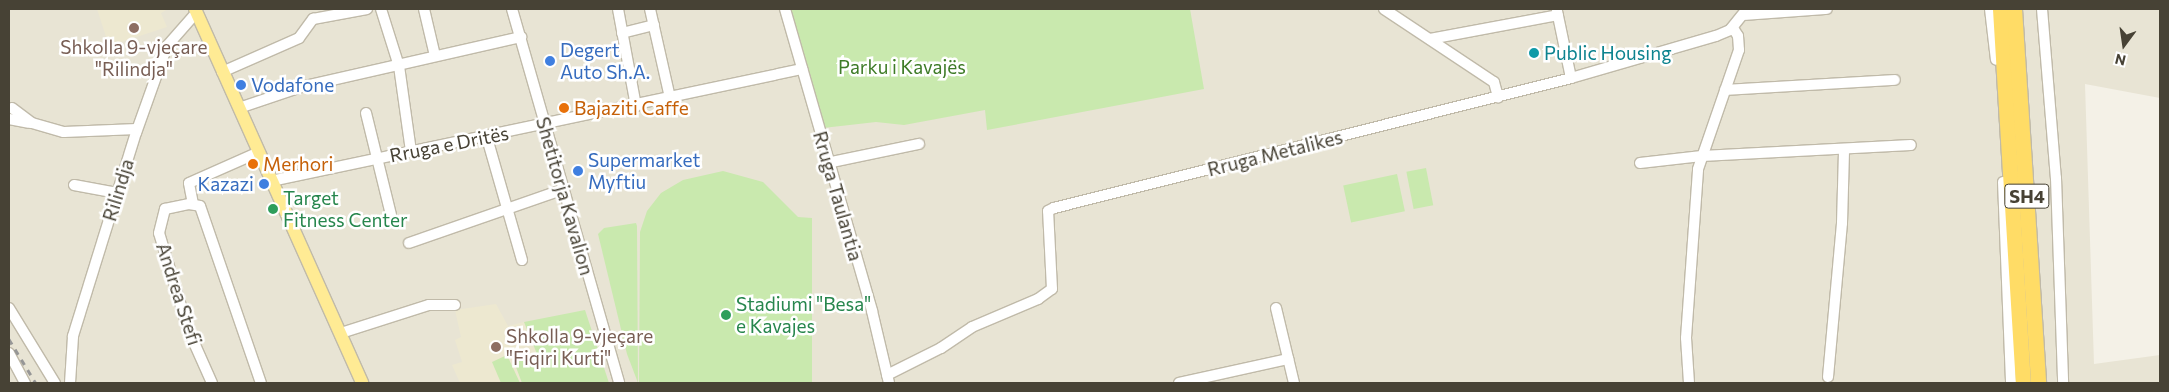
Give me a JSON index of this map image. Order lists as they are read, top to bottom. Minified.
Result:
{"streets":{"highway":["SH4"],"street":["Rruga e Dritës","Rruga Metalikes","Rilindja","Shetitorja Kavalion","Rruga Taulantia","Andrea Stefi"]},"crossings":[["Rruga e Dritës","Shetitorja Kavalion"],["Rruga e Dritës","Rruga Taulantia"],["Rruga Metalikes","Rruga Taulantia"]],"parks":["Parku i Kavajës"],"places":["Shkolla 9-vjeçare \"Rilindja\"","Public Housing","Degert Auto Sh.A.","Vodafone","Bajaziti Caffe","Merhori","Supermarket Myftiu","Kazazi","Target Fitness Center","Stadiumi \"Besa\" e Kavajes","Shkolla 9-vjeçare \"Fiqiri Kurti\""],"north":"bottom"}
